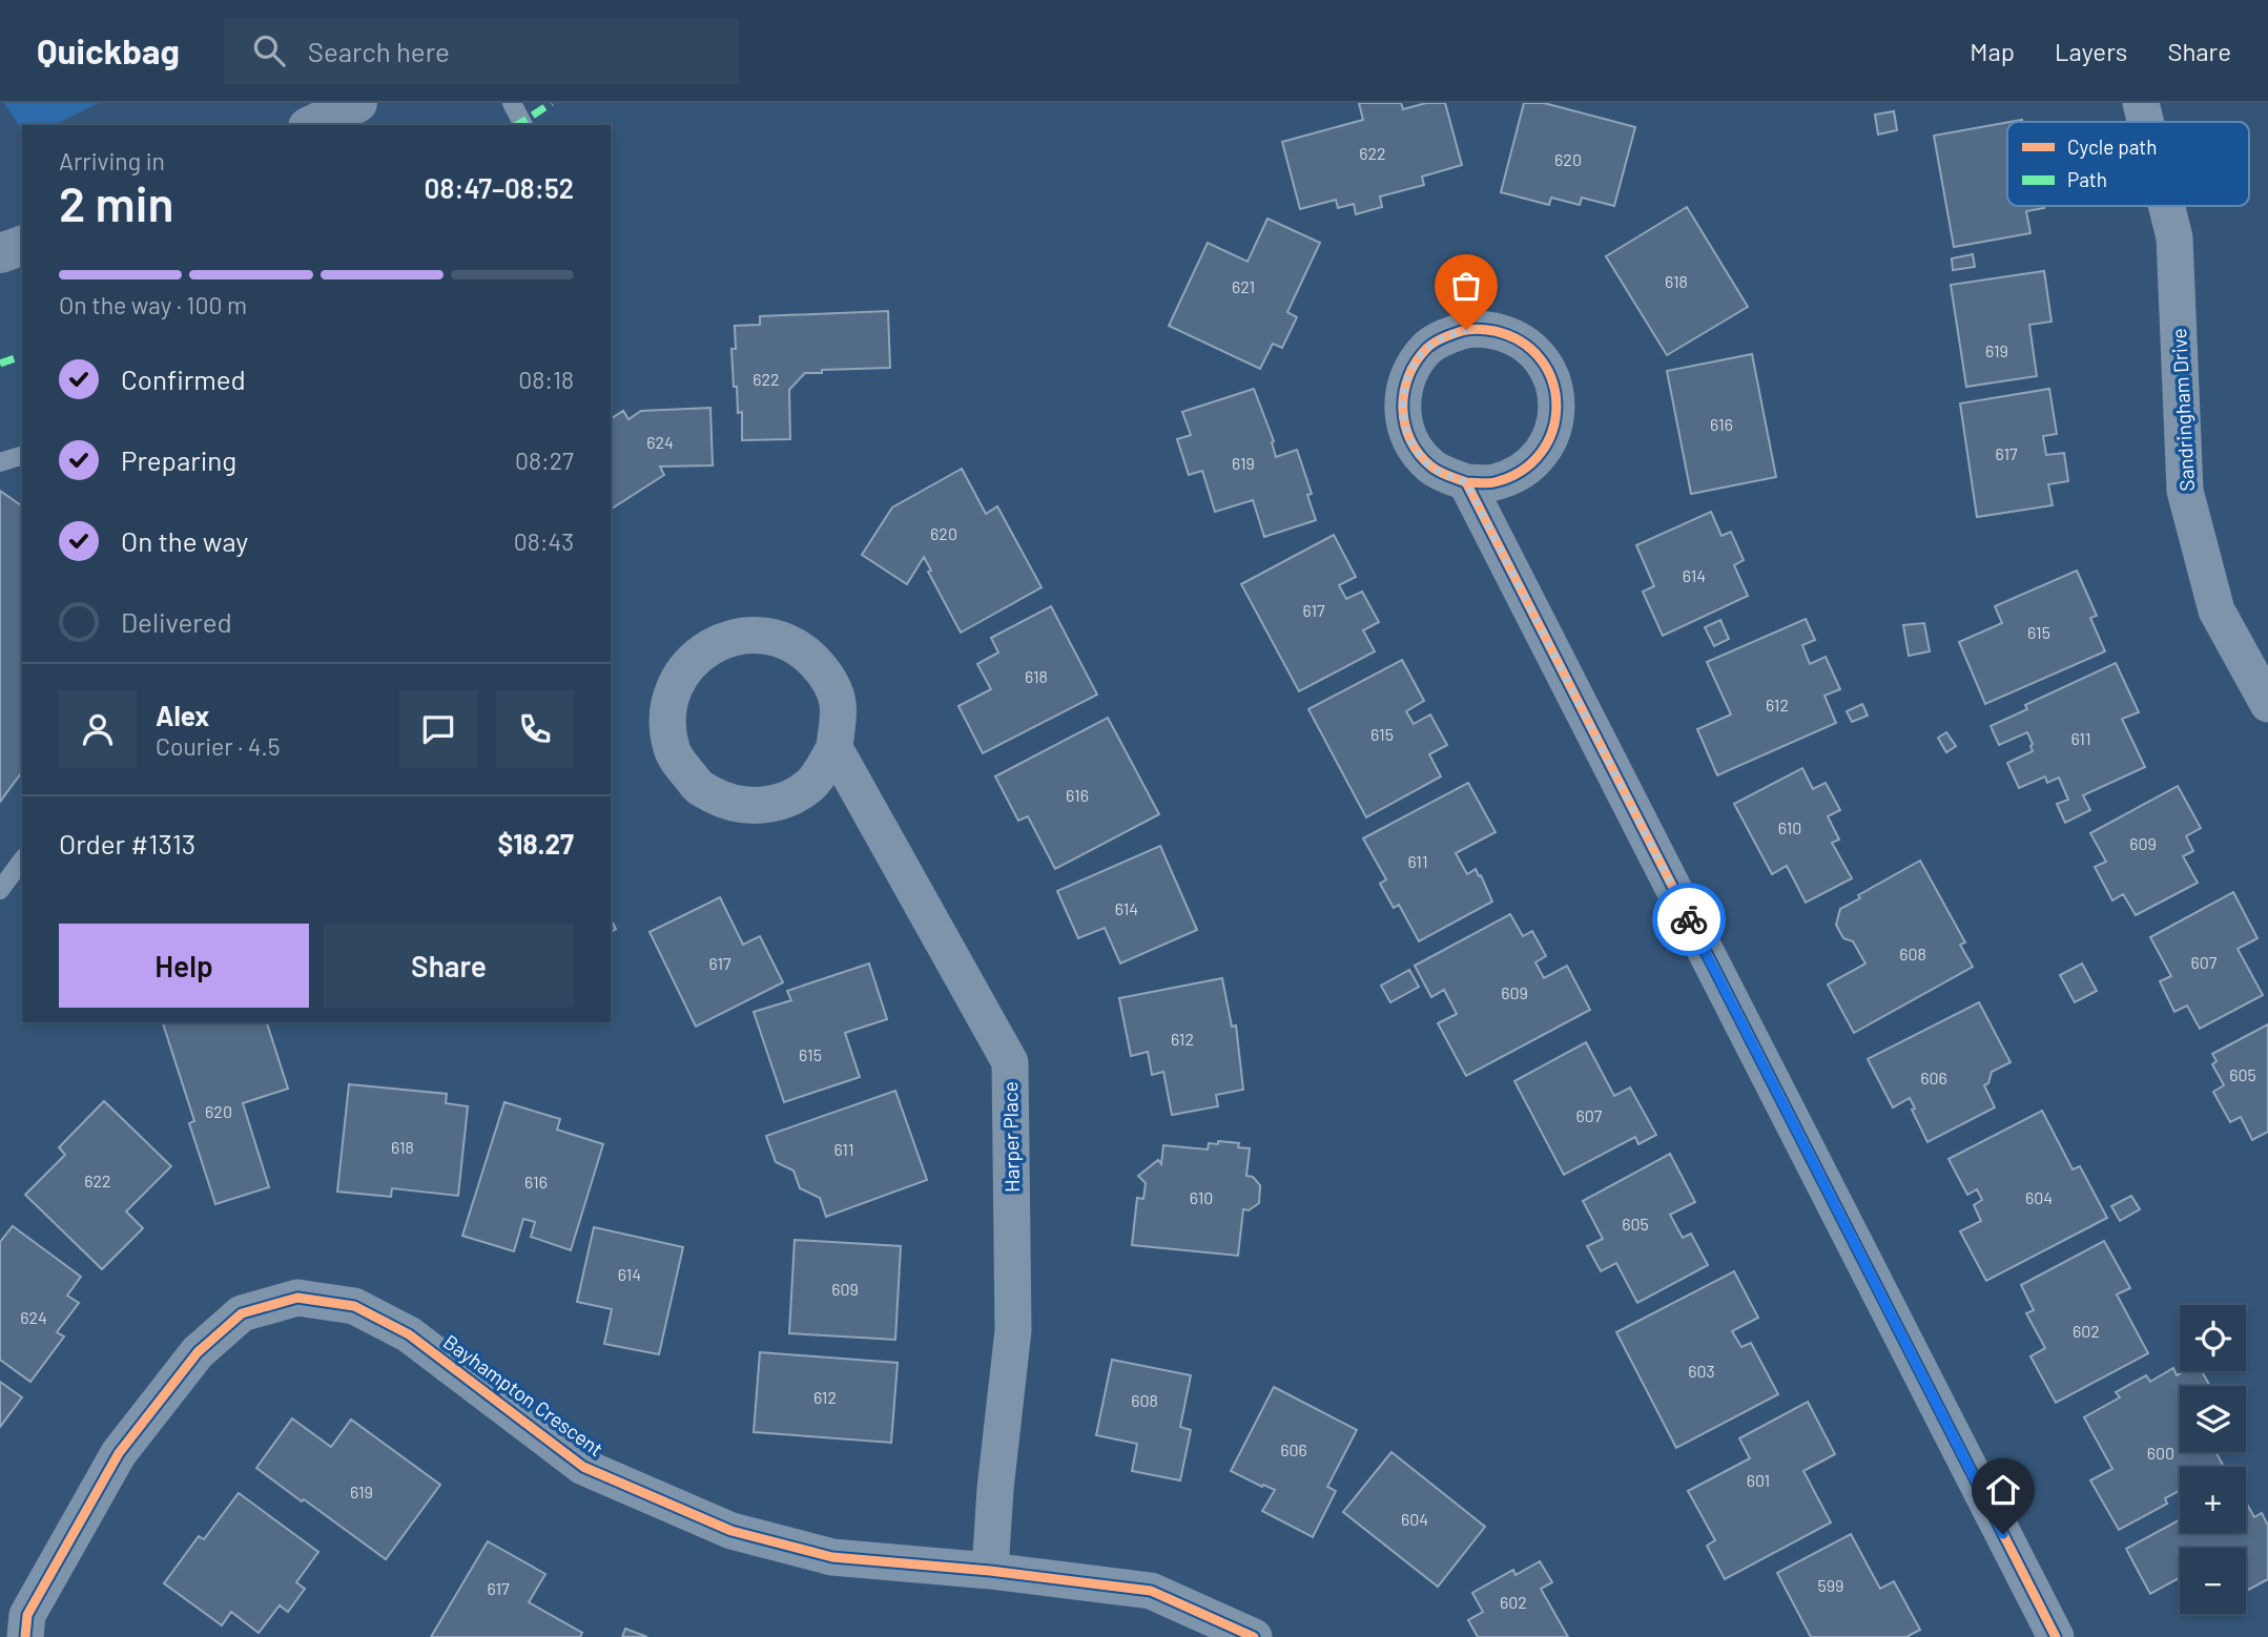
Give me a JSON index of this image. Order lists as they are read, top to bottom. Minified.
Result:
{"streets":{"street":["Sandringham Drive","Harper Place","Bayhampton Crescent"]},"crossings":[["Harper Place","Bayhampton Crescent"]],"house_numbers":["622","620","618","621","619","622","616","624","617","619","620","614","617","615","618","612","615","611","616","610","609","611","614","608","607","617","609","612","615","605","606","620","607","618","611","622","616","610","604","605","614","609","624","602","603","612","608","606","600","601","619","604","599","617","602"],"legend":["Cycle path","Path"],"page":{"header":"Quickbag","search":"Search here","nav":["Map","Layers","Share"],"heading":["2 min","Arriving in","08:47–08:52"],"panel":["Alex","Courier · 4.5","Order #1313","$18.27"],"bar":"On the way · 100 m","list":[["Confirmed","08:18"],["Preparing","08:27"],["On the way","08:43"],"Delivered"],"buttons":["Help","Share"],"map_buttons":["+","−"]}}
